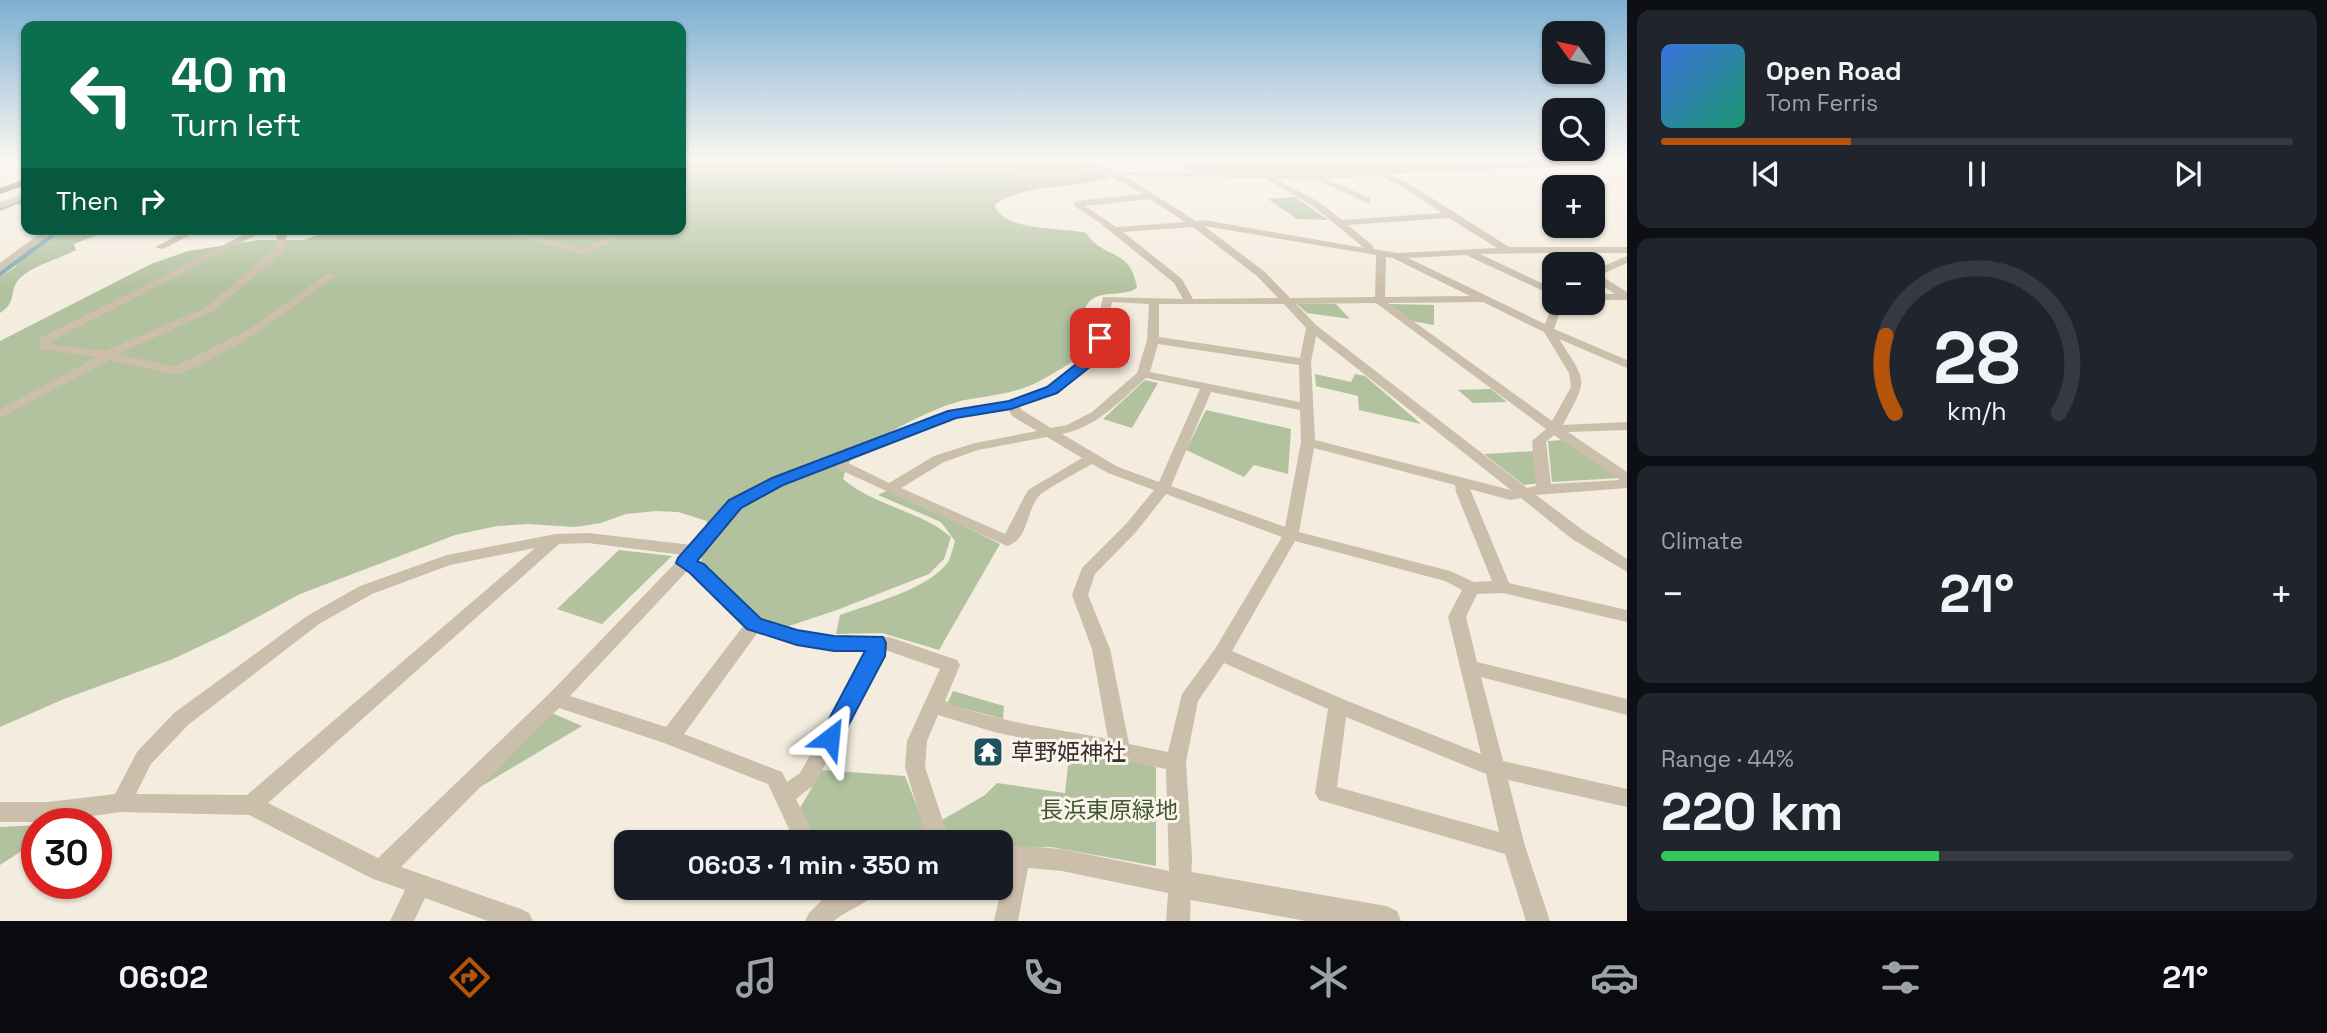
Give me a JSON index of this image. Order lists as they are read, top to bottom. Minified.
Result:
{"parks":["長浜東原緑地"],"places":{"temple":["草野姫神社"]},"north":"top left","page":{"map_buttons":["+","−"],"turn":["40 m","Turn left"],"song":["Open Road","Tom Ferris"],"then":"Then","tile":["Climate",["Range · 44%","220 km"]],"heat":["−","21°","+"],"limit":"30","trip":"06:03 · 1 min · 350 m","tabs":["06:02","21°"],"gauge":["28","km/h"]}}
